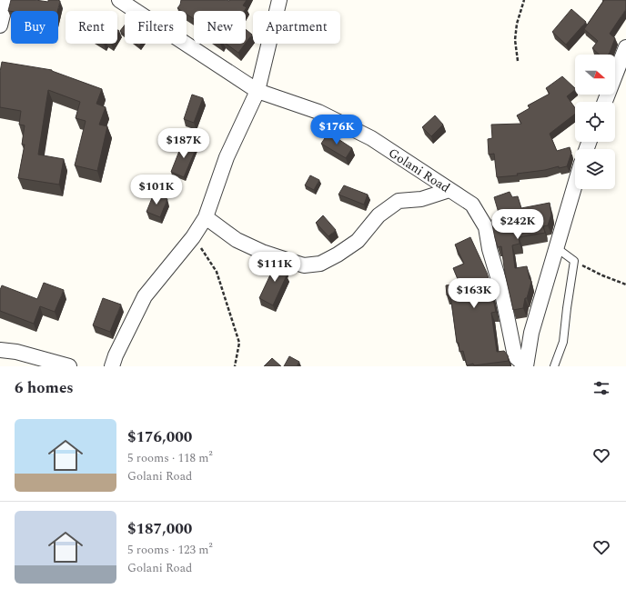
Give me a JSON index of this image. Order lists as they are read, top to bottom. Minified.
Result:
{"streets":{"street":["Golani Road"]},"north":"right","page":{"chip":["Buy","Rent","Filters","New","Apartment"],"price":["$176K","$187K","$101K","$242K","$111K","$163K"],"heading":"6 homes","list":[{"name":"$176,000","note":"5 rooms · 118 m² · Golani Road"},{"name":"$187,000","note":"5 rooms · 123 m² · Golani Road"}]}}
